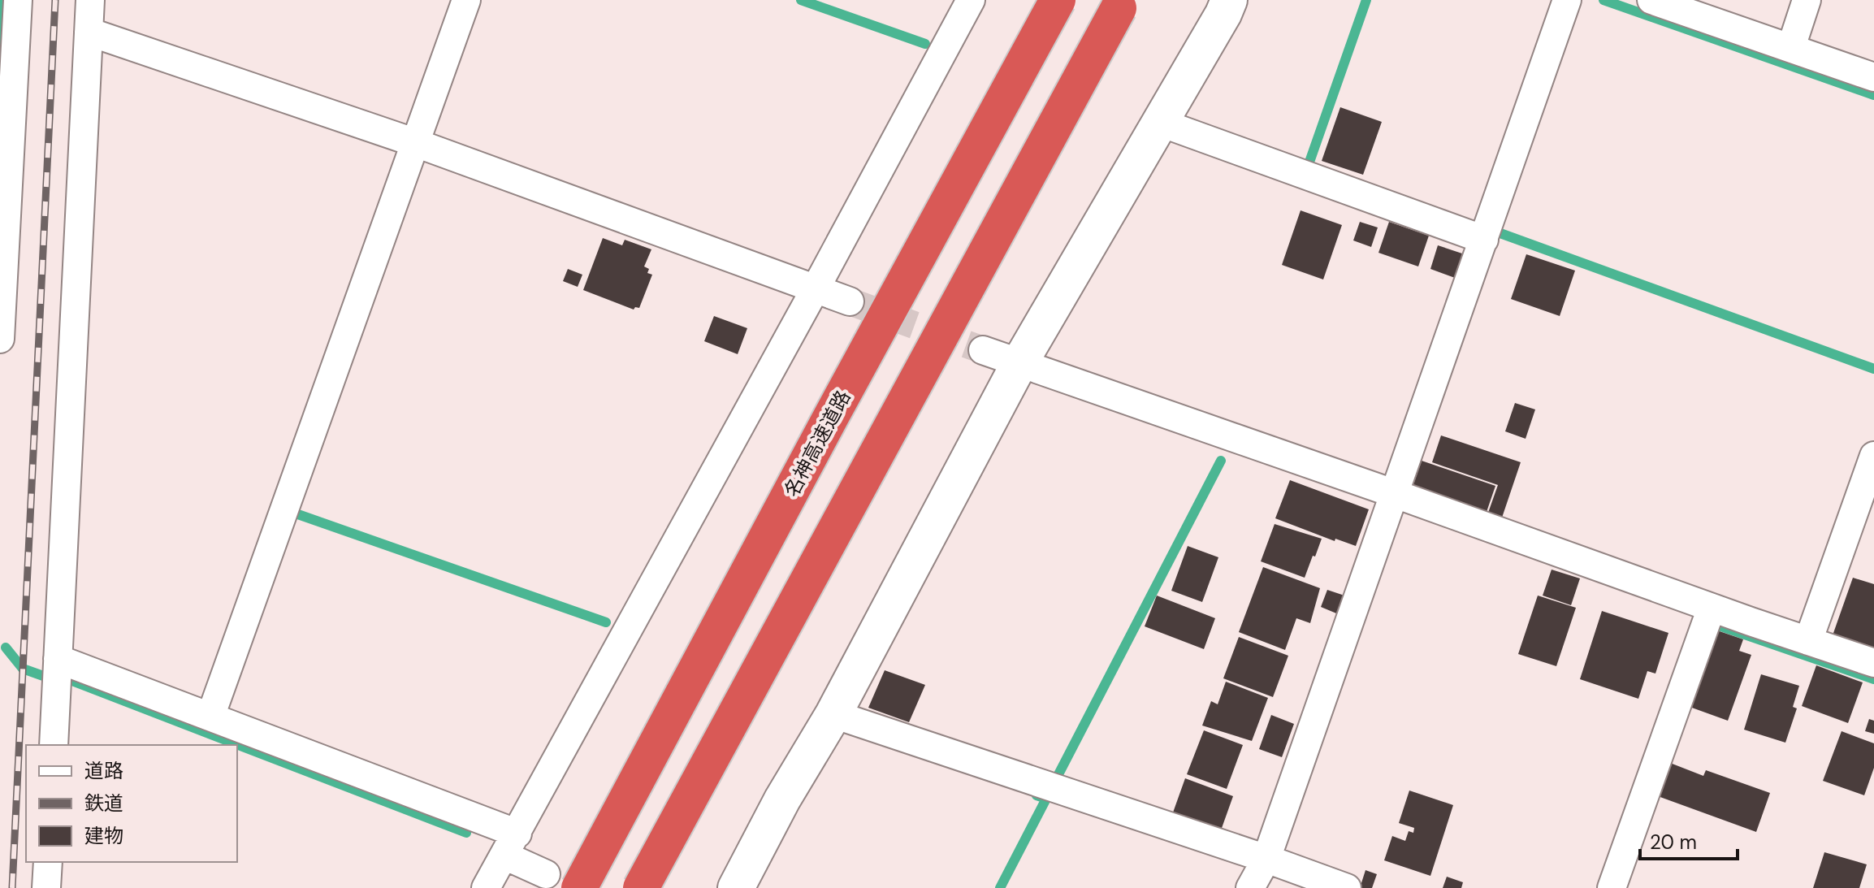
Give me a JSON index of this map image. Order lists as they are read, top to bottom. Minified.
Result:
{"streets":{"highway":["名神高速道路"]},"legend":["道路","鉄道","建物"],"scale_bar":"20 m"}
